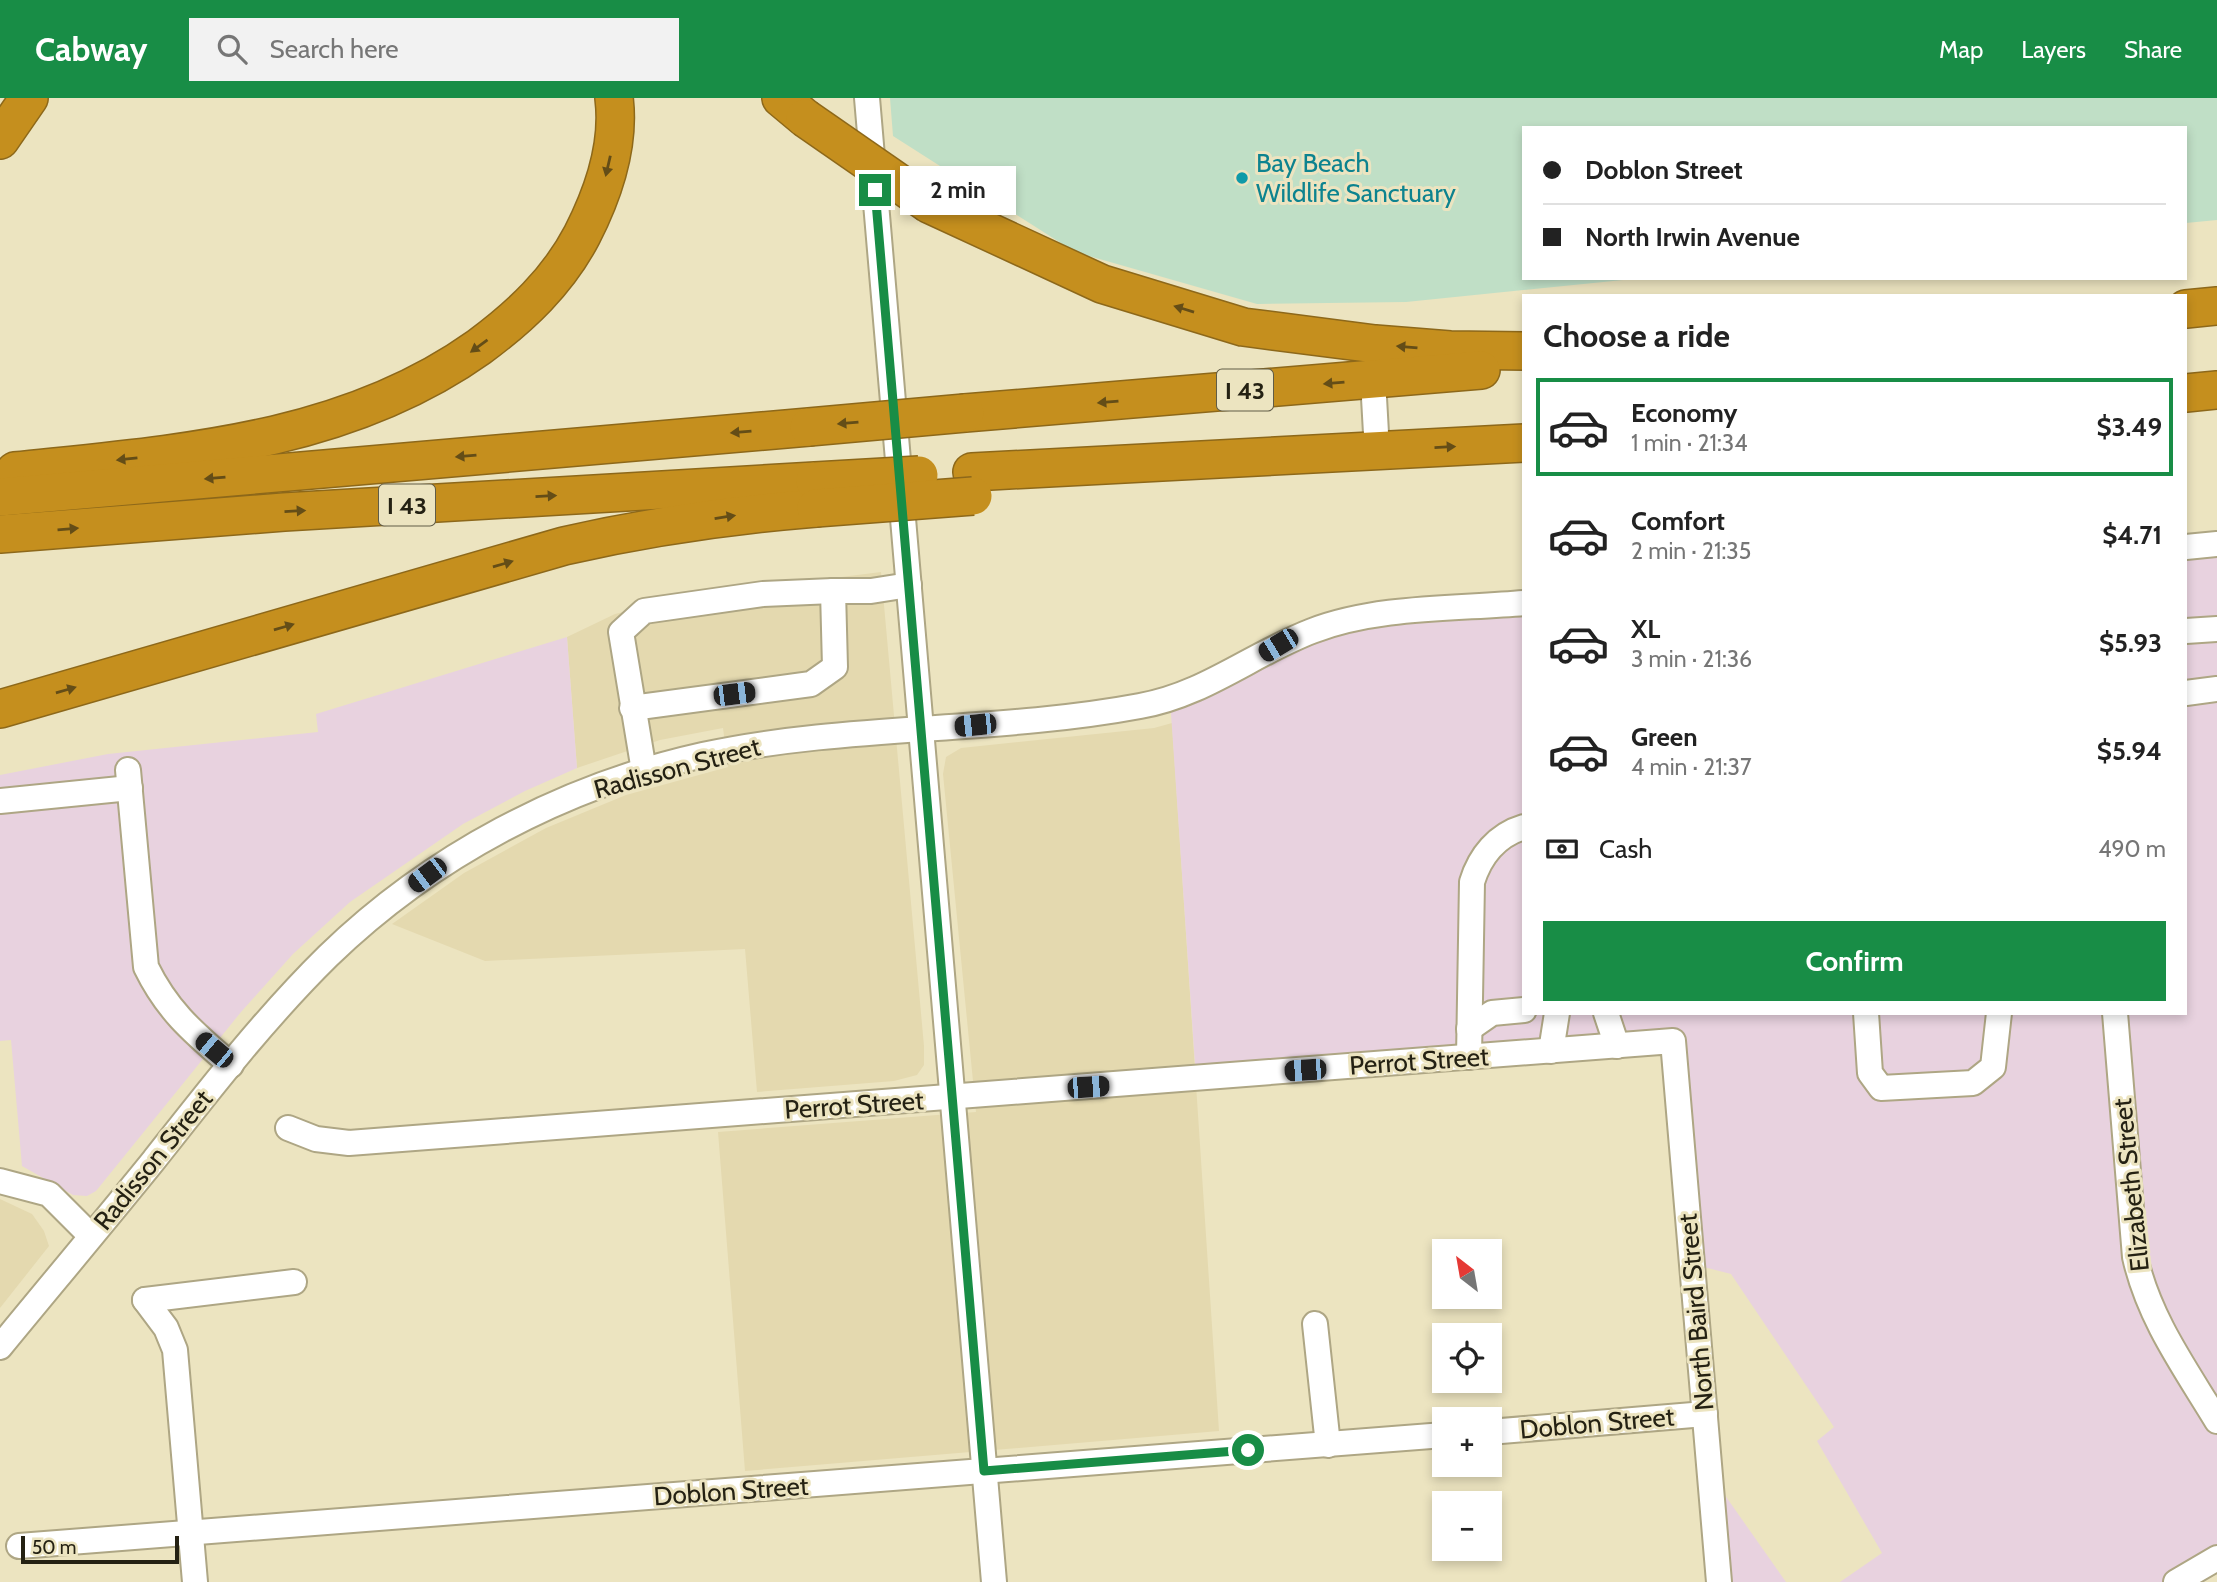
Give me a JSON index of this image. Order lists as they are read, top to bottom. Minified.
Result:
{"streets":{"highway":["I 43"],"street":["Radisson Street","Perrot Street","Elizabeth Street","North Baird Street","Doblon Street"]},"crossings":[["Perrot Street","North Baird Street"],["North Baird Street","Doblon Street"]],"places":["Bay Beach Wildlife Sanctuary"],"scale_bar":"50 m","north":"top left","page":{"header":"Cabway","search":"Search here","nav":["Map","Layers","Share"],"banner":["Doblon Street","North Irwin Avenue"],"bubble":"2 min","heading":"Choose a ride","list":[{"name":"Economy","note":"1 min · 21:34","value":"$3.49"},{"name":"Comfort","note":"2 min · 21:35","value":"$4.71"},{"name":"XL","note":"3 min · 21:36","value":"$5.93"},{"name":"Green","note":"4 min · 21:37","value":"$5.94"}],"pay":["Cash","490 m"],"buttons":"Confirm","map_buttons":["+","−"],"scale":"50 m"}}
